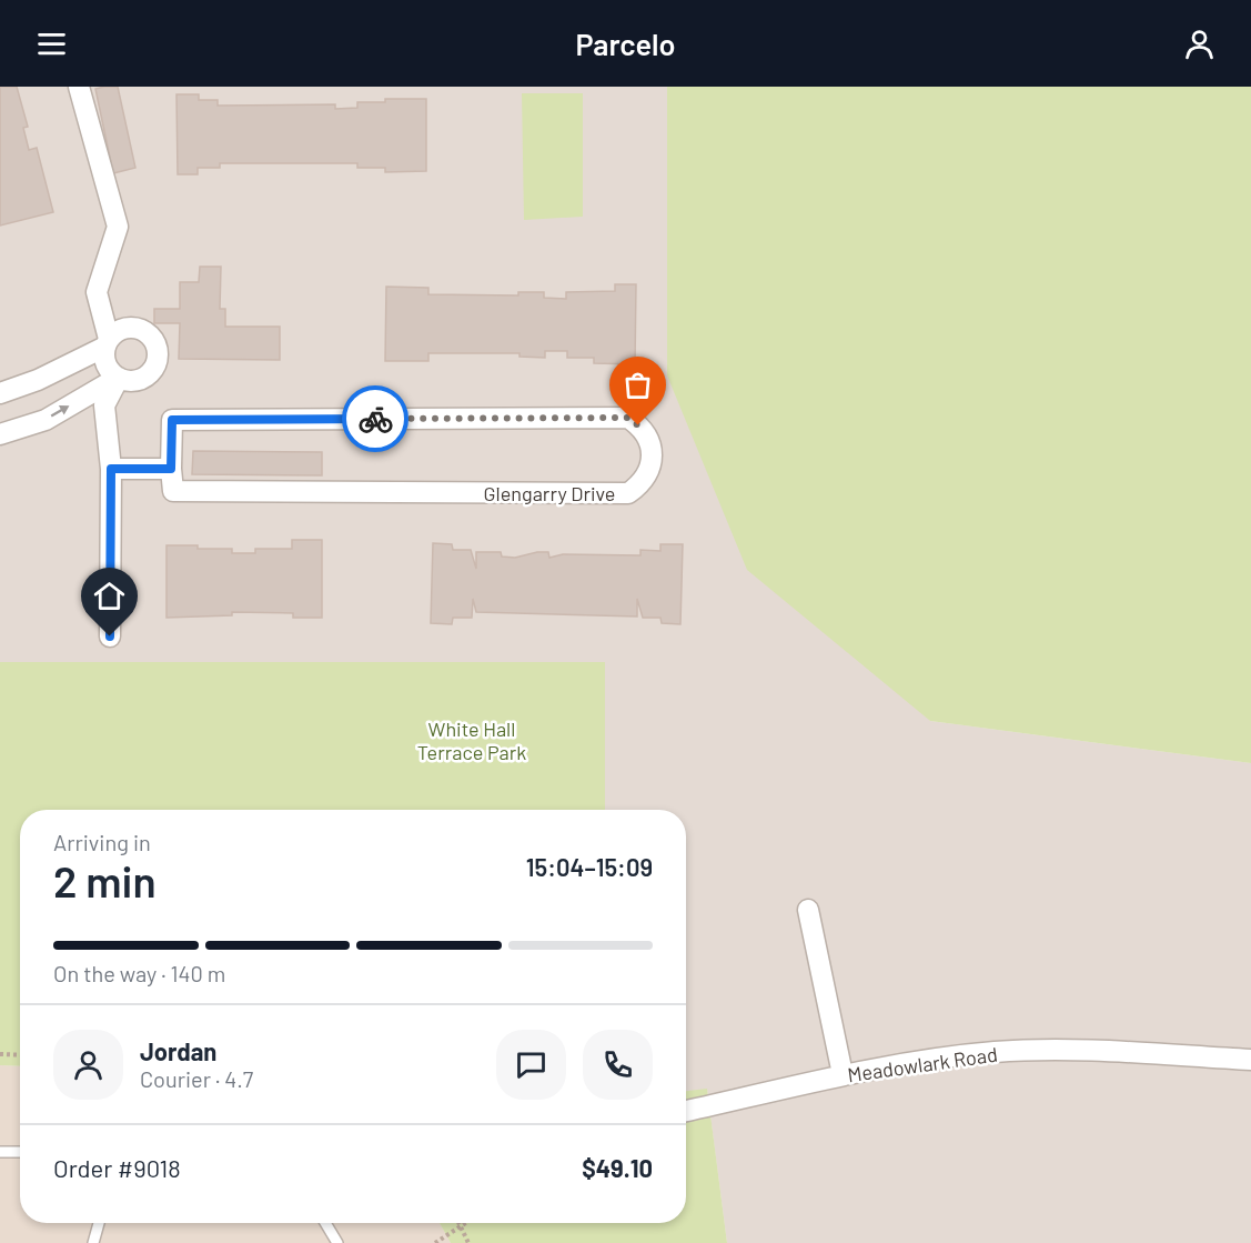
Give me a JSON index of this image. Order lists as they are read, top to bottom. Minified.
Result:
{"streets":{"street":["Glengarry Drive","Meadowlark Road"]},"parks":["White Hall Terrace Park"],"page":{"header":"Parcelo","heading":["2 min","Arriving in","15:04–15:09"],"panel":["Jordan","Courier · 4.7","Order #9018","$49.10"],"bar":"On the way · 140 m"}}
